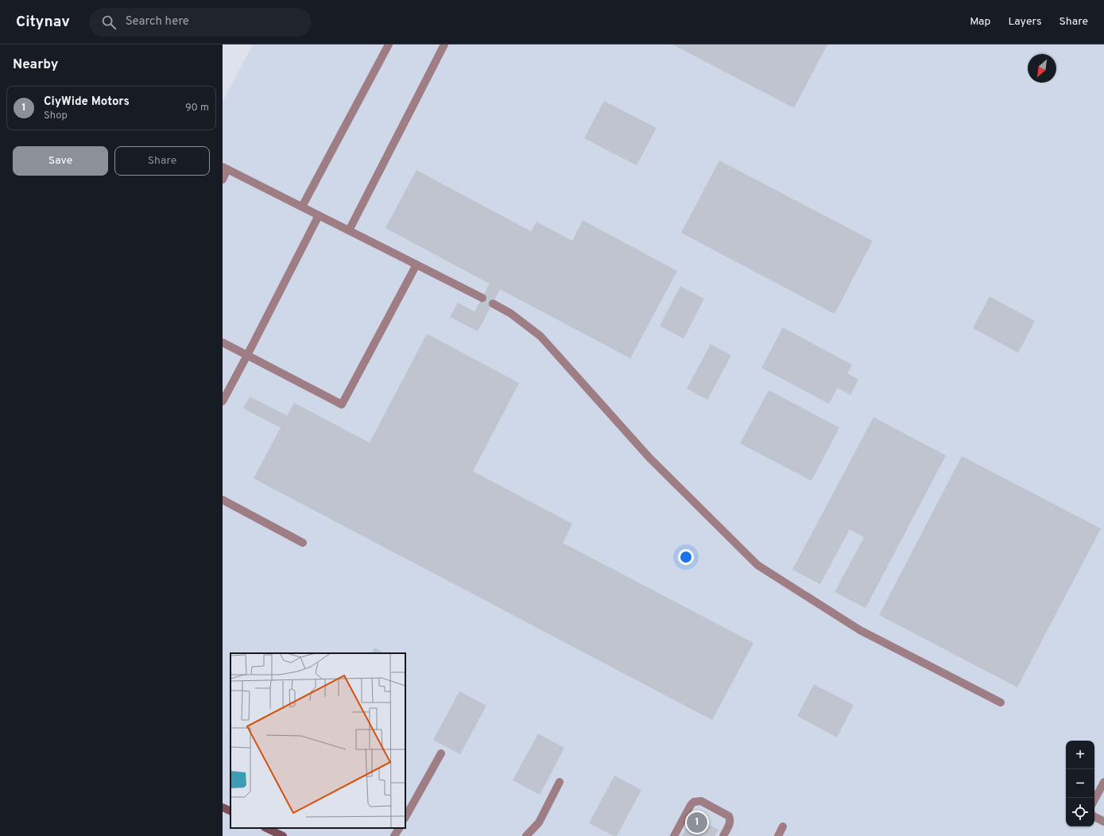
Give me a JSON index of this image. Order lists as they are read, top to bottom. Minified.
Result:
{"north":"bottom left","page":{"header":"Citynav","search":"Search here","nav":["Map","Layers","Share"],"heading":"Nearby","list":[{"mark":"1","name":"CiyWide Motors","note":"Shop","value":"90 m"}],"buttons":["Save","Share"],"map_buttons":["+","−"],"pins":"1"}}
